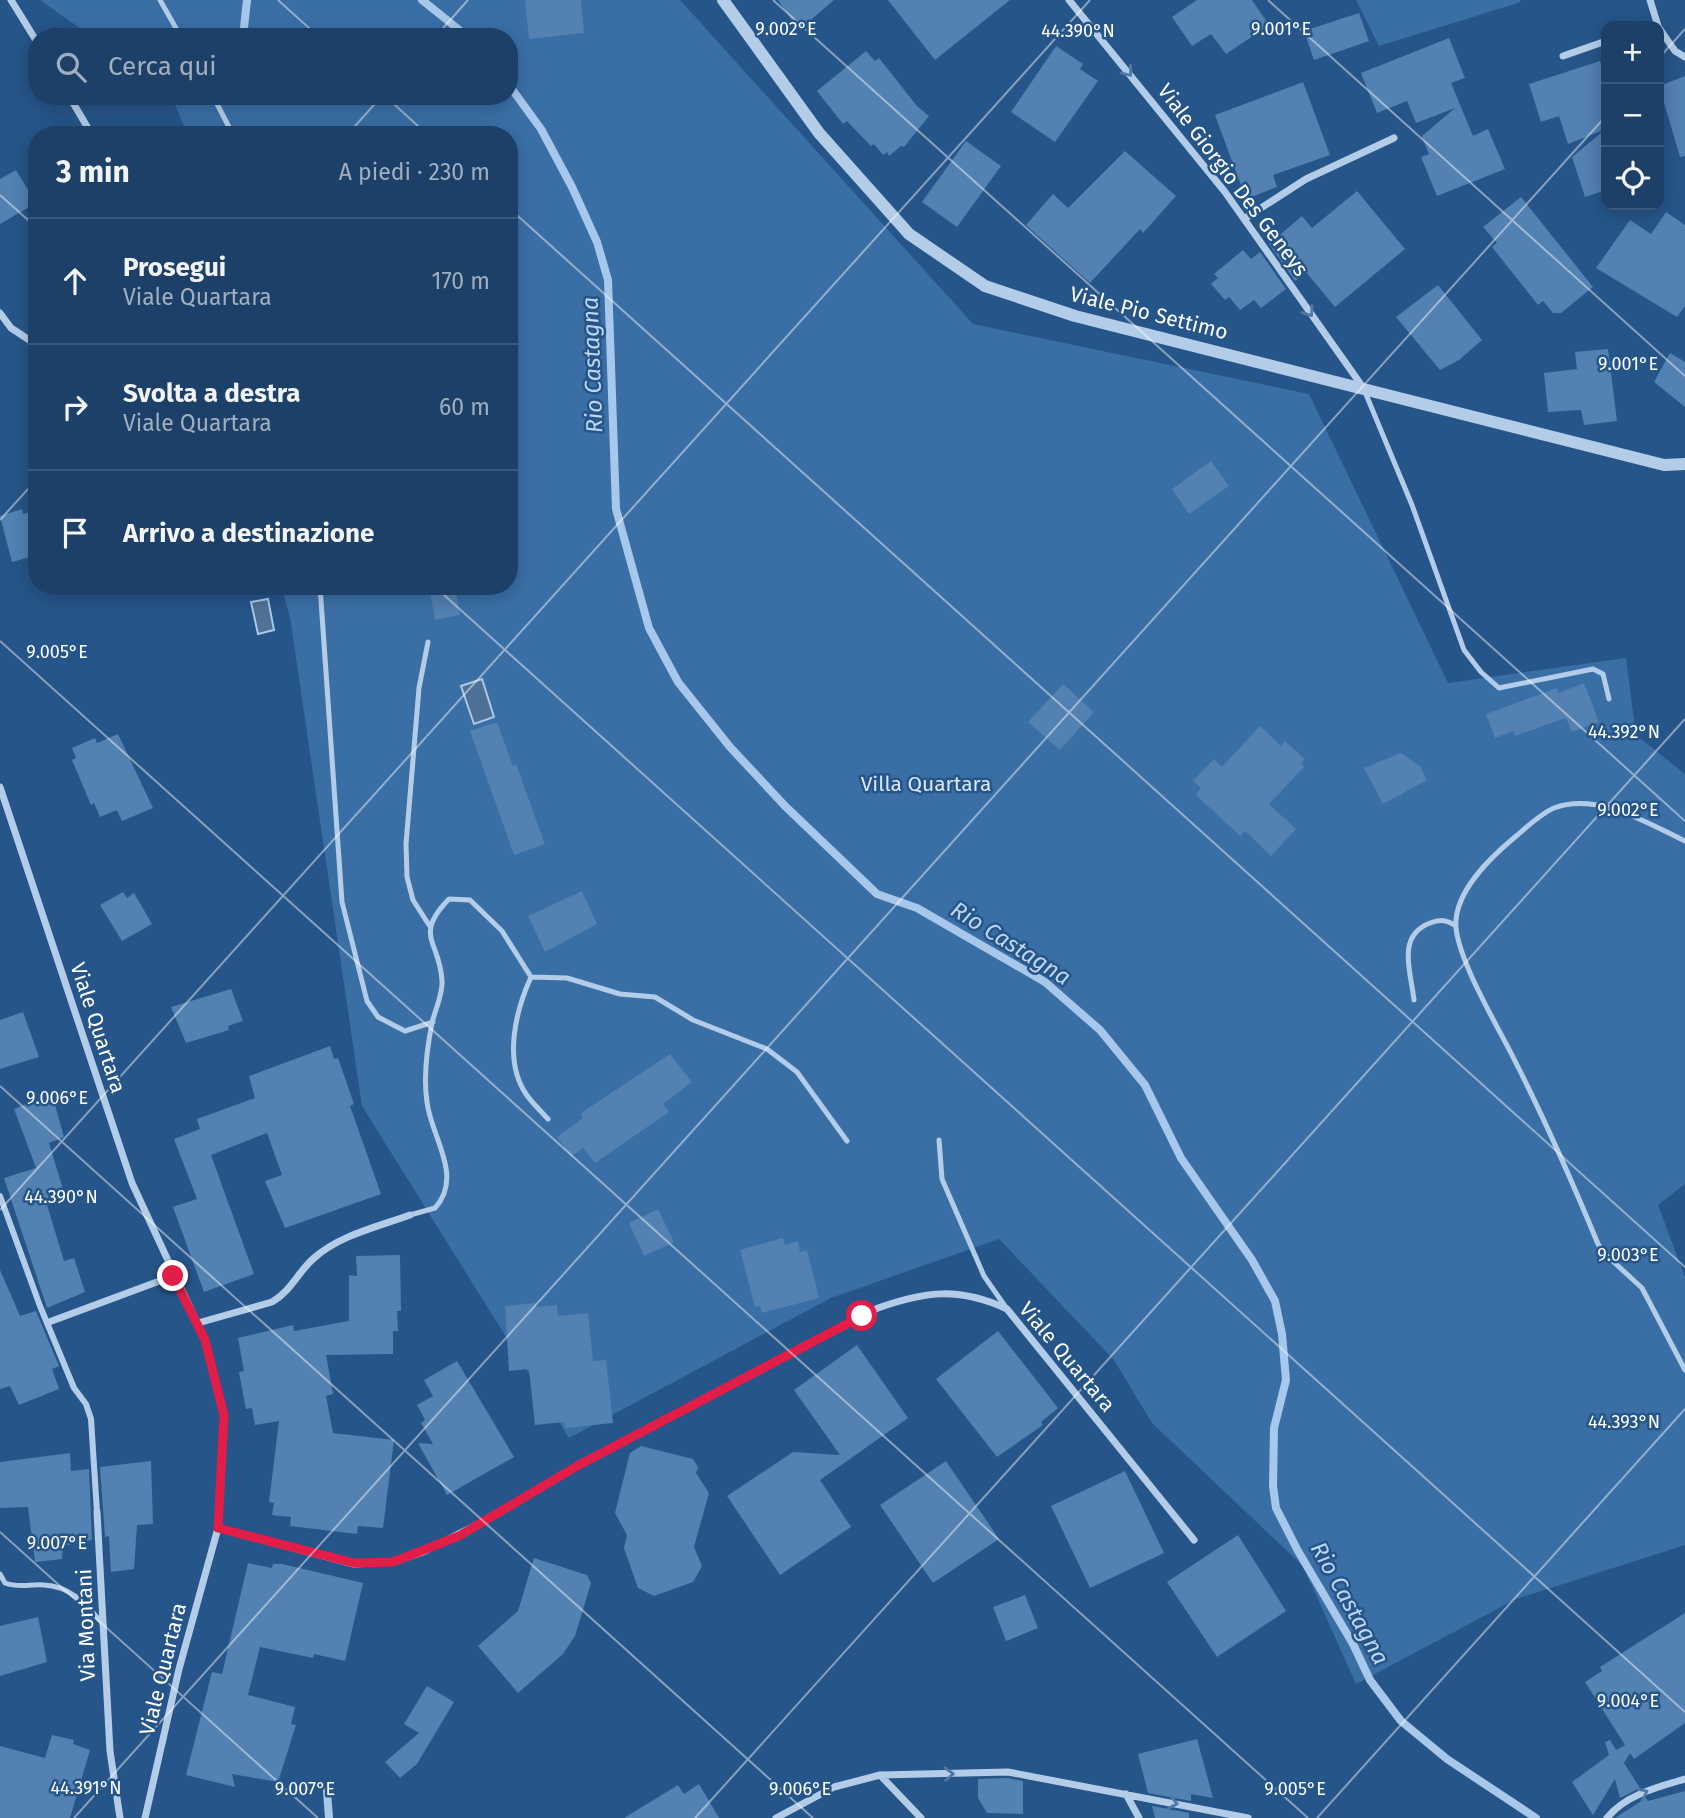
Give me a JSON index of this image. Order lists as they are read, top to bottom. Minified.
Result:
{"streets":{"street":["Viale Giorgio Des Geneys","Viale Pio Settimo","Viale Quartara","Via Montani"]},"crossings":[["Viale Giorgio Des Geneys","Viale Pio Settimo"]],"one_way":["Viale Giorgio Des Geneys"],"water":["Rio Castagna"],"parks":["Villa Quartara"],"page":{"map_buttons":["+","−"],"search":"Cerca qui","heading":["3 min","A piedi · 230 m"],"list":[["Prosegui","Viale Quartara","170 m"],["Svolta a destra","Viale Quartara","60 m"],"Arrivo a destinazione"]},"coordinates":["9.002°E","9.001°E","44.390°N","9.005°E","44.392°N","9.006°E","9.003°E","44.393°N","9.007°E","9.004°E","44.391°N"]}
